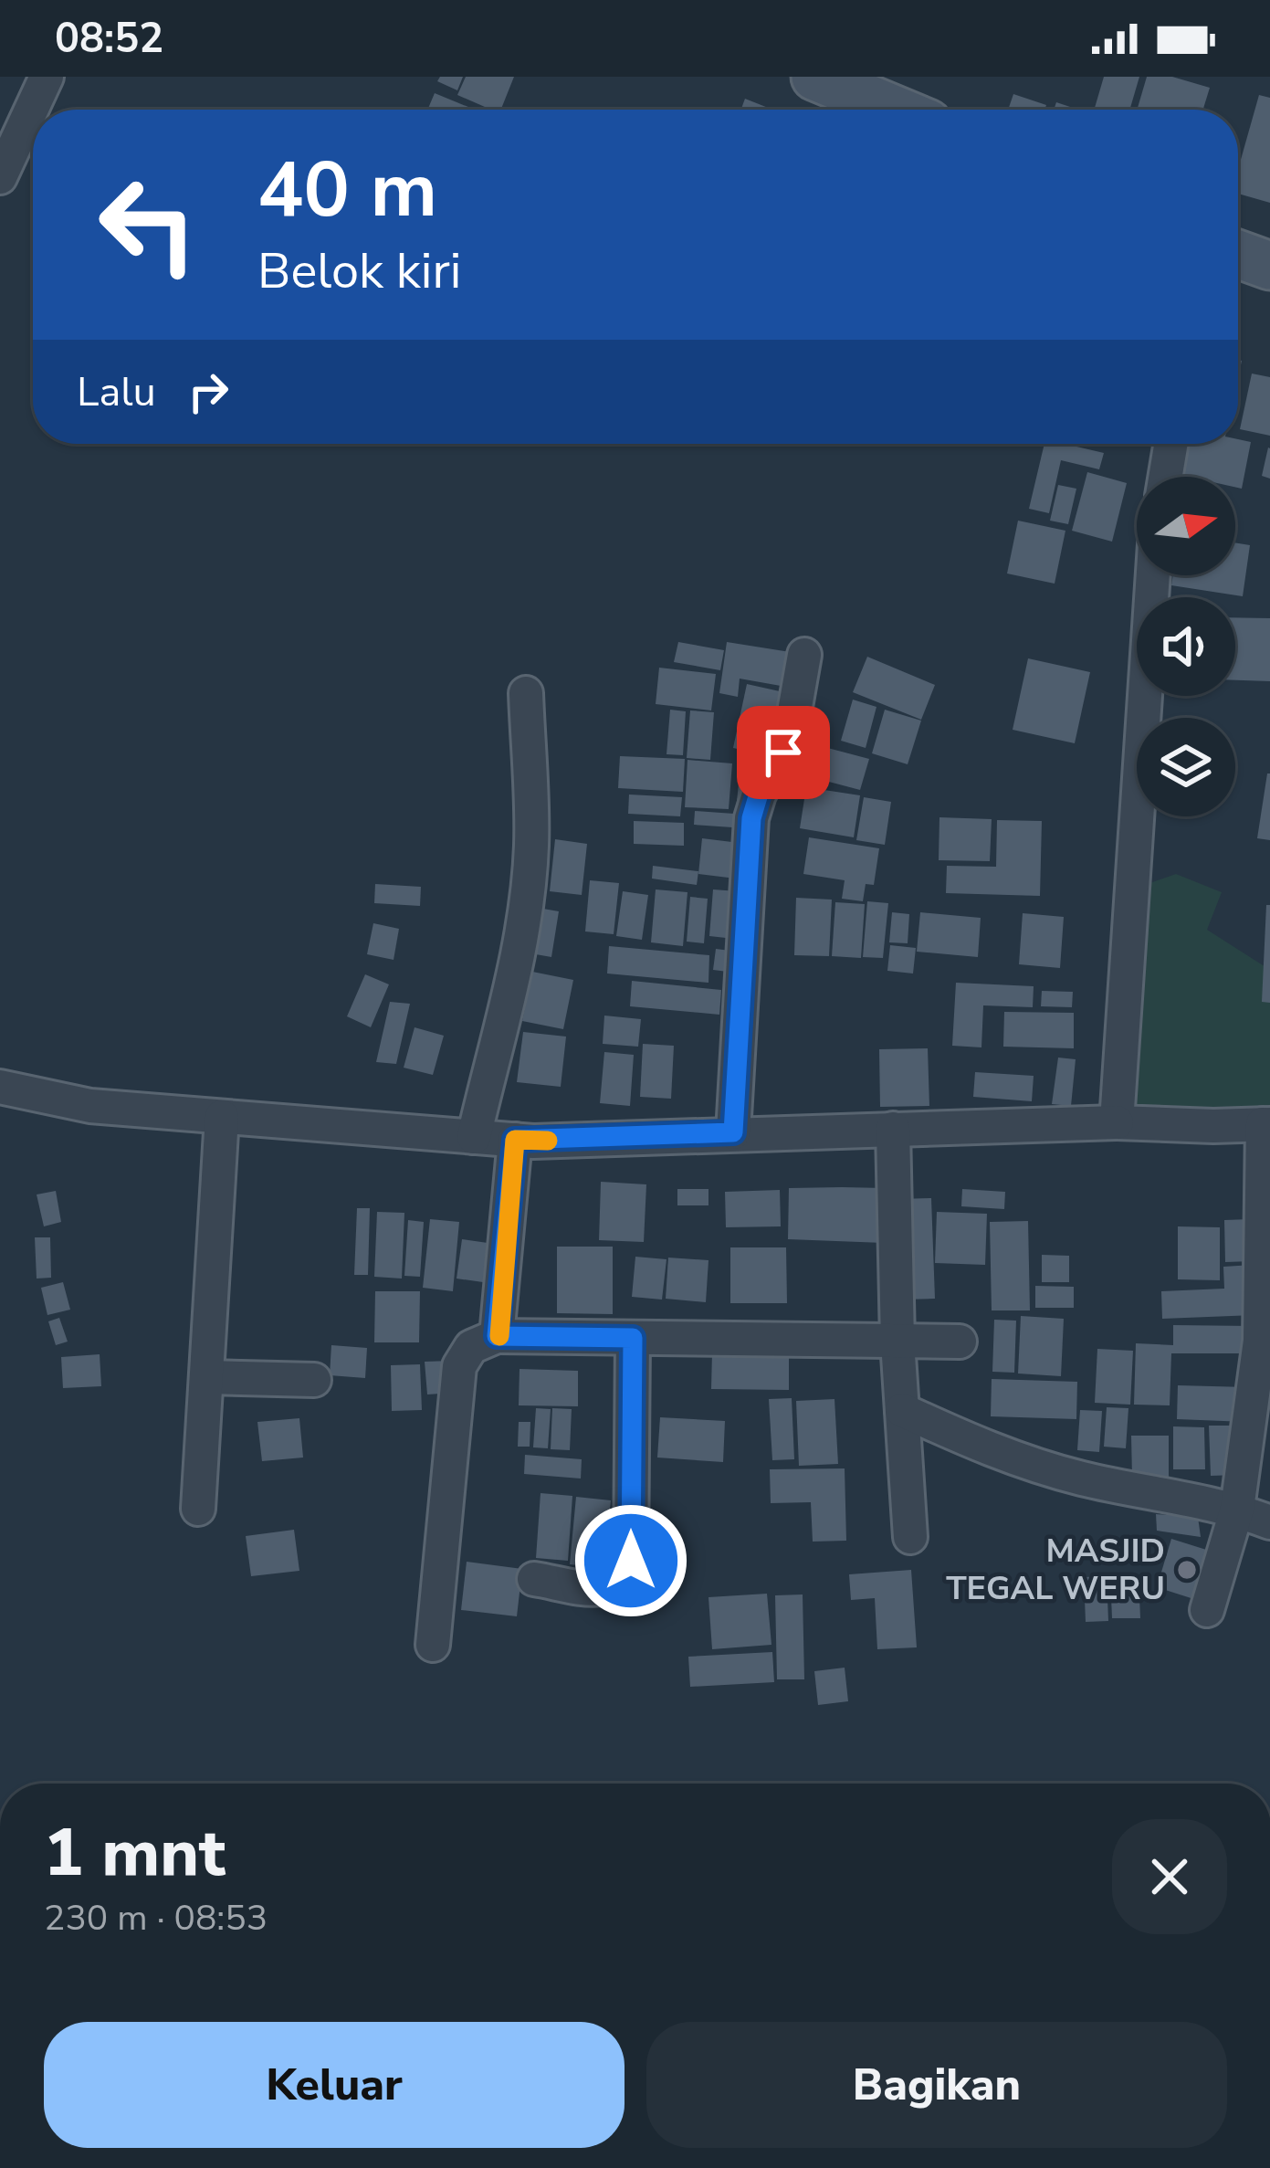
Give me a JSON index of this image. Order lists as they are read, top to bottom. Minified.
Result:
{"places":["MASJID TEGAL WERU"],"north":"right","page":{"status":"08:52","turn":["40 m","Belok kiri"],"then":"Lalu","heading":["1 mnt","230 m · 08:53"],"buttons":["Keluar","Bagikan"]}}
